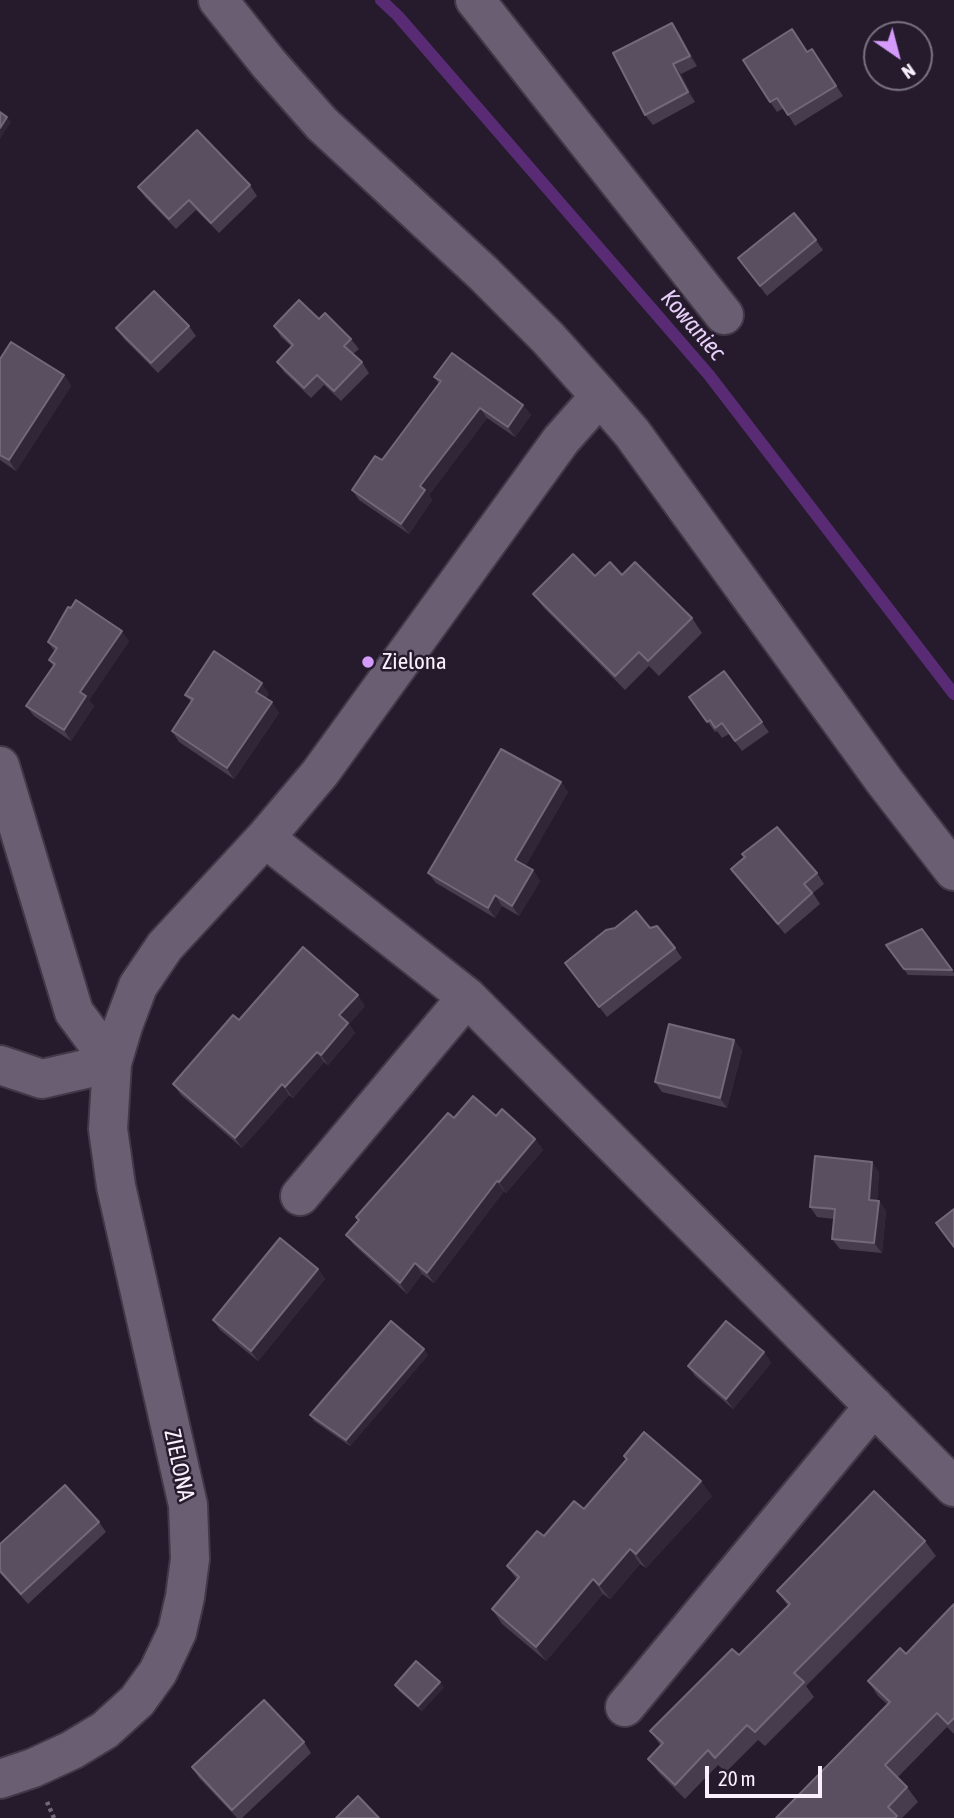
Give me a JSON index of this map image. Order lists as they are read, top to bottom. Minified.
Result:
{"streets":{"street":["ZIELONA"]},"water":["Kowaniec"],"places":["Zielona"],"scale_bar":"20 m","north":"bottom right"}
